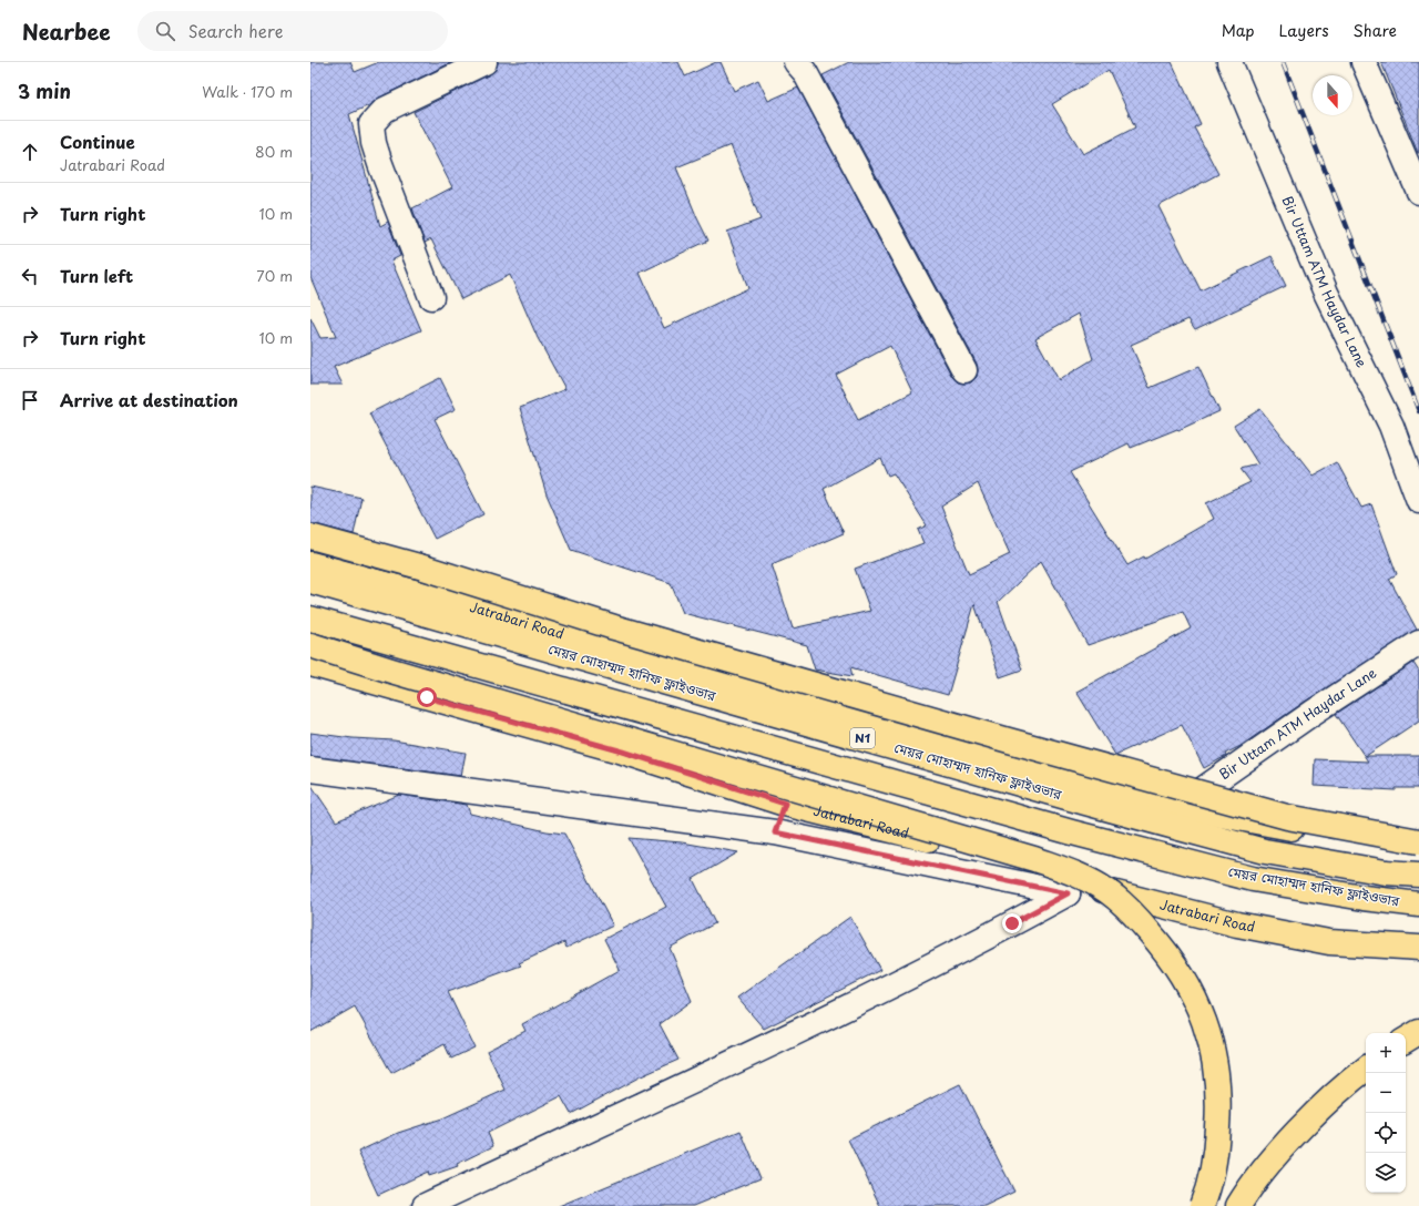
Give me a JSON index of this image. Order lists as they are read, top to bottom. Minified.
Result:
{"streets":{"main road":["Jatrabari Road","মেয়র মোহাম্মদ হানিফ ফ্লাইওভার","N1"],"street":["Bir Uttam ATM Haydar Lane"]},"crossings":[["Bir Uttam ATM Haydar Lane","Jatrabari Road"]],"north":"bottom","page":{"header":"Nearbee","search":"Search here","nav":["Map","Layers","Share"],"heading":["3 min","Walk · 170 m"],"list":[["Continue","Jatrabari Road","80 m"],["Turn right","10 m"],["Turn left","70 m"],["Turn right","10 m"],"Arrive at destination"],"map_buttons":["+","−"]}}
